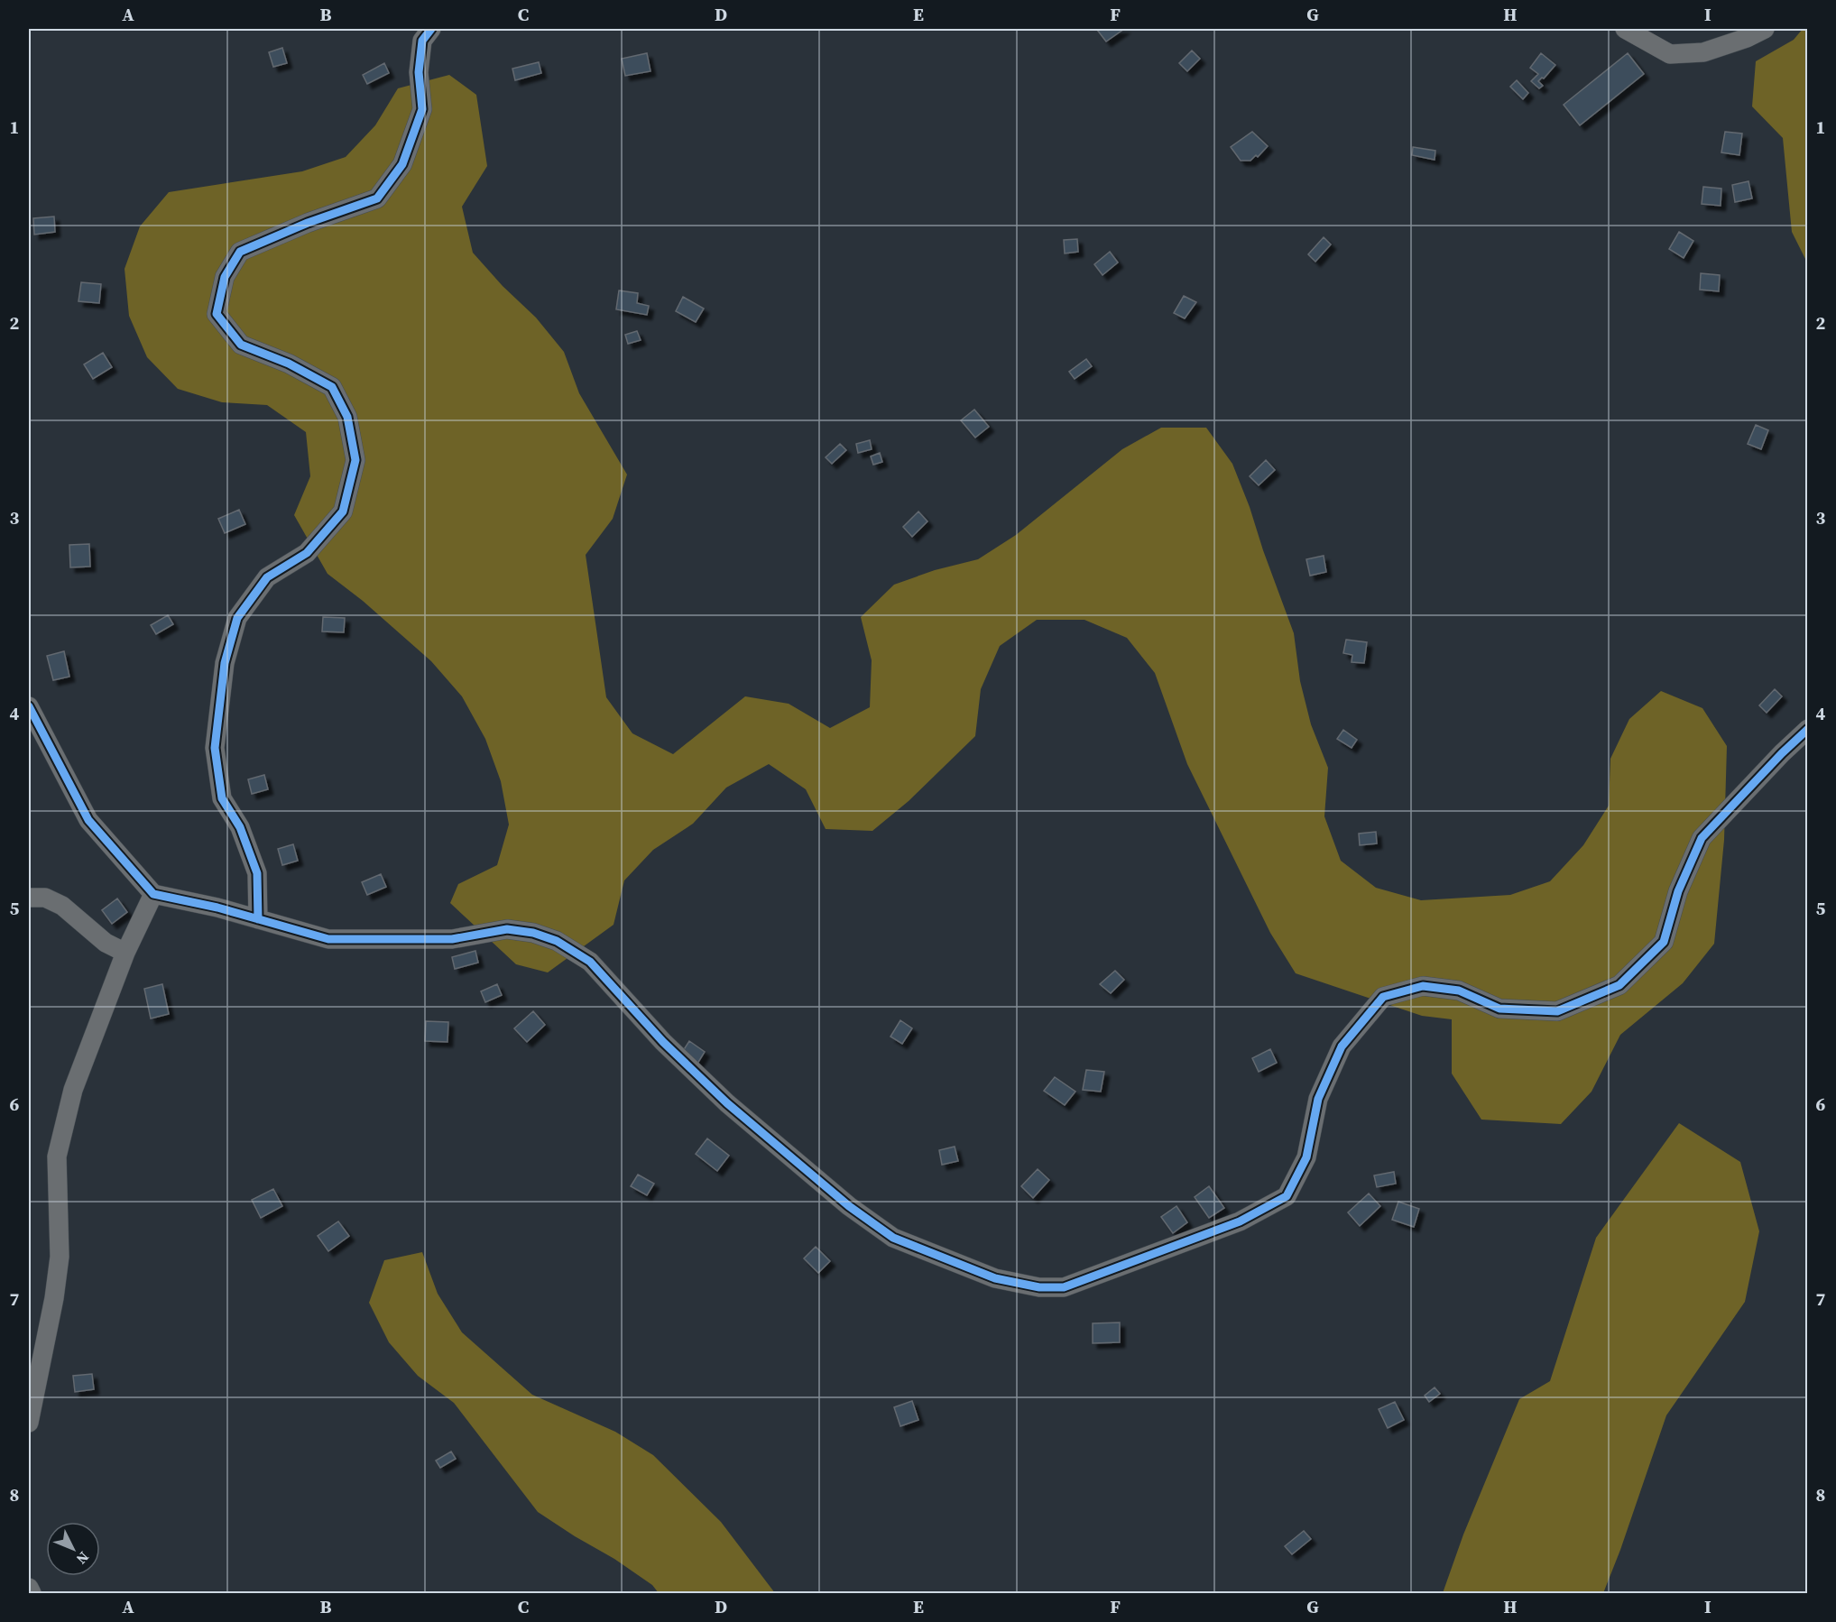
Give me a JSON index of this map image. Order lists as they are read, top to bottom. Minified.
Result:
{"north":"bottom right","grid":{"columns":["A","B","C","D","E","F","G","H","I"],"rows":["1","2","3","4","5","6","7","8"]}}
